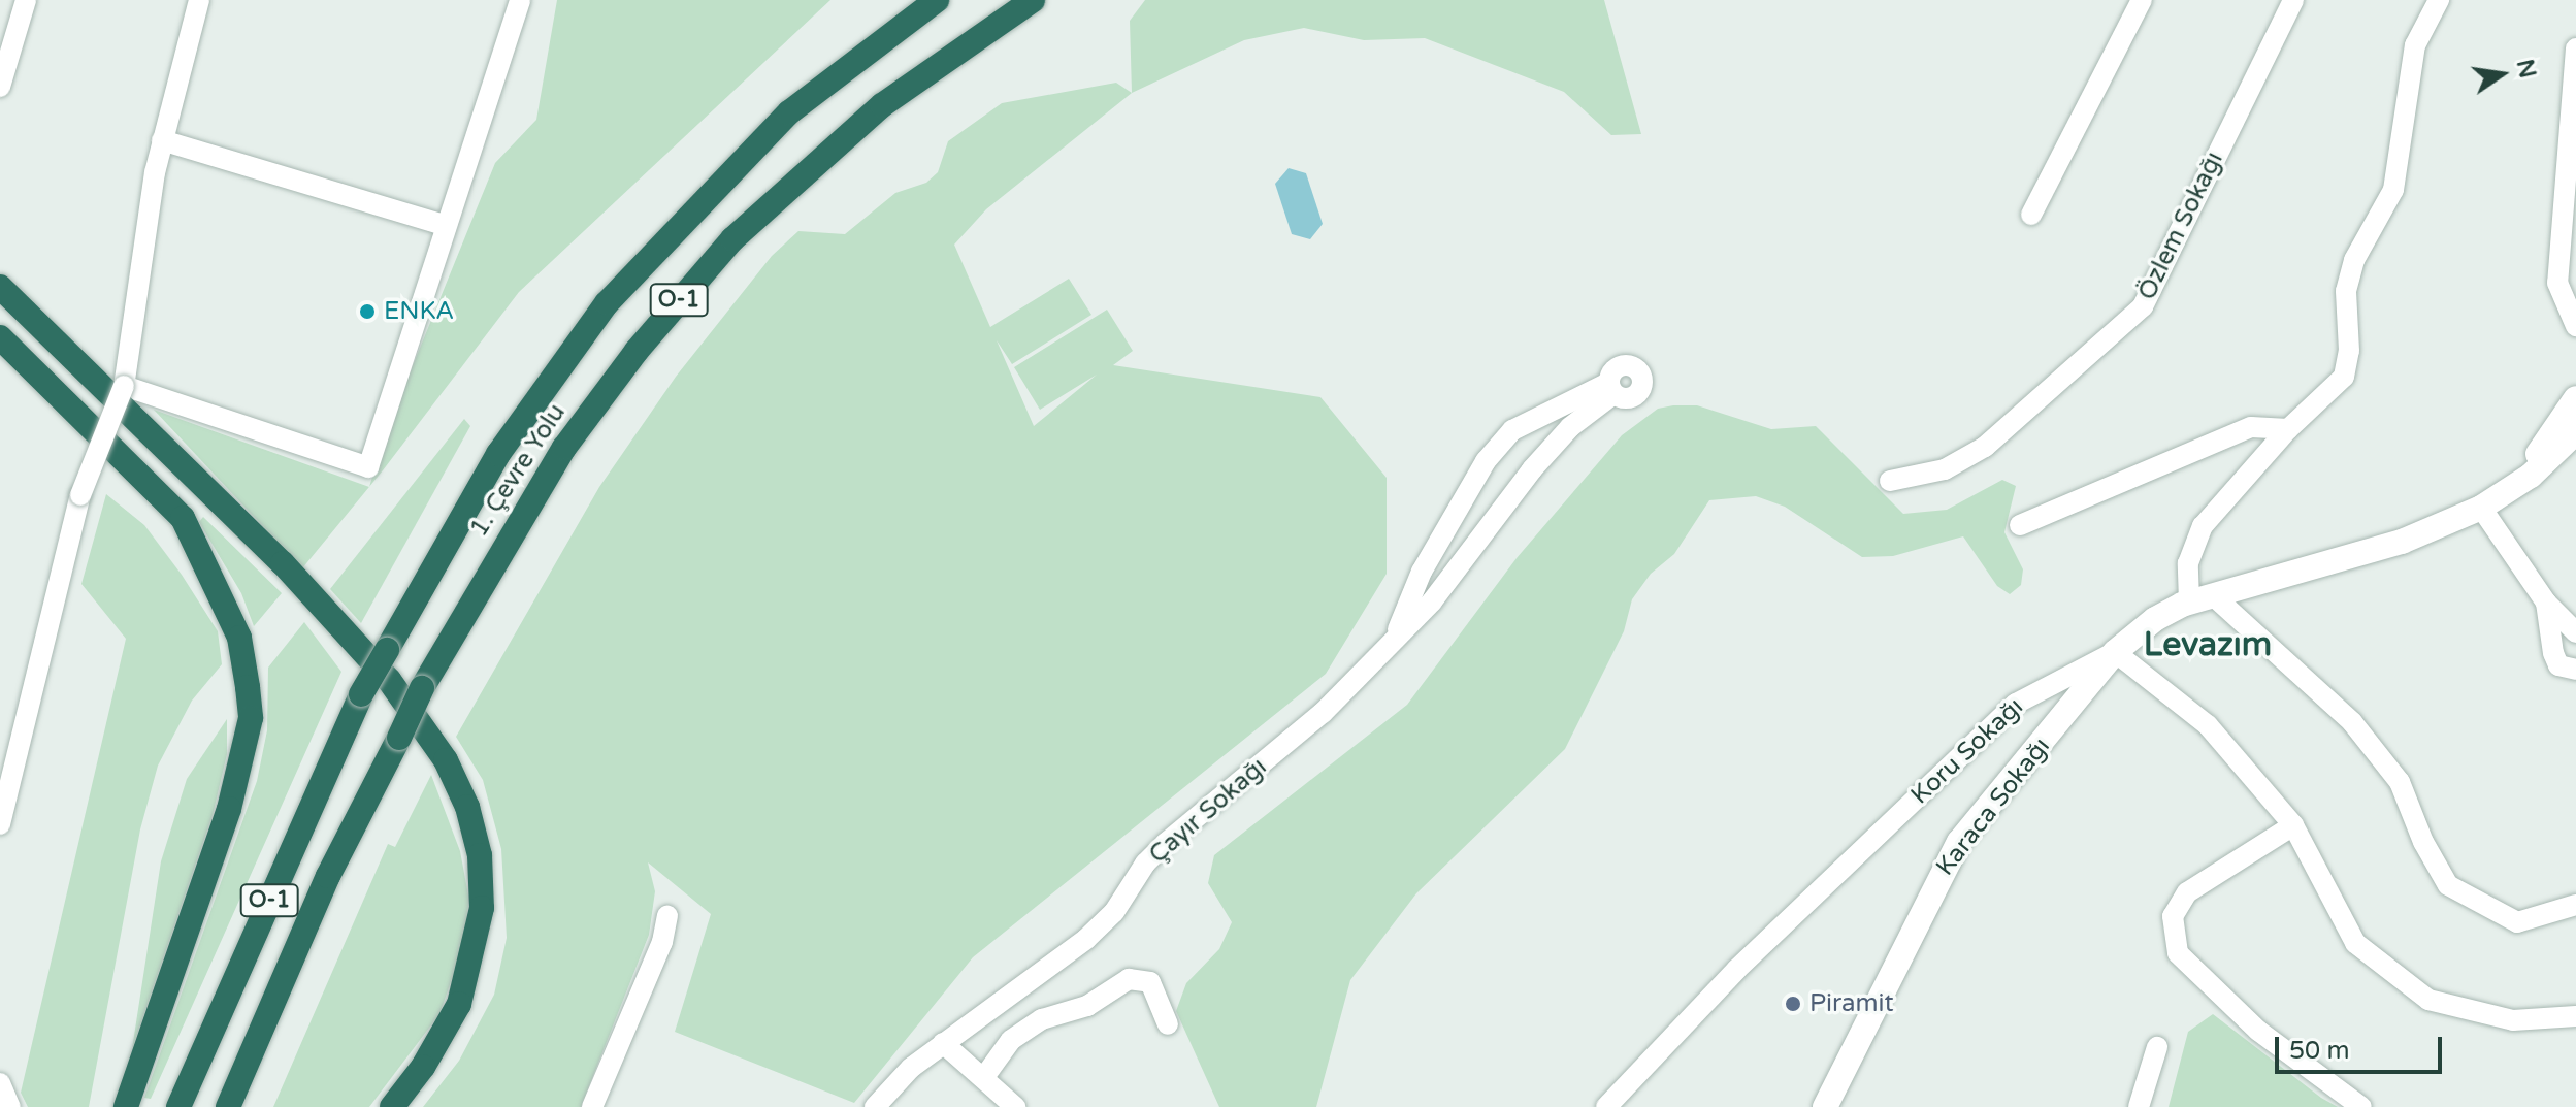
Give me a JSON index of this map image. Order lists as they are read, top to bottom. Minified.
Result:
{"streets":{"highway":["O-1","1. Çevre Yolu"],"street":["Özlem Sokağı","Koru Sokağı","Karaca Sokağı","Çayır Sokağı"]},"crossings":[["Koru Sokağı","Karaca Sokağı"]],"districts":["Levazım"],"places":["ENKA","Piramit"],"scale_bar":"50 m","north":"right"}
